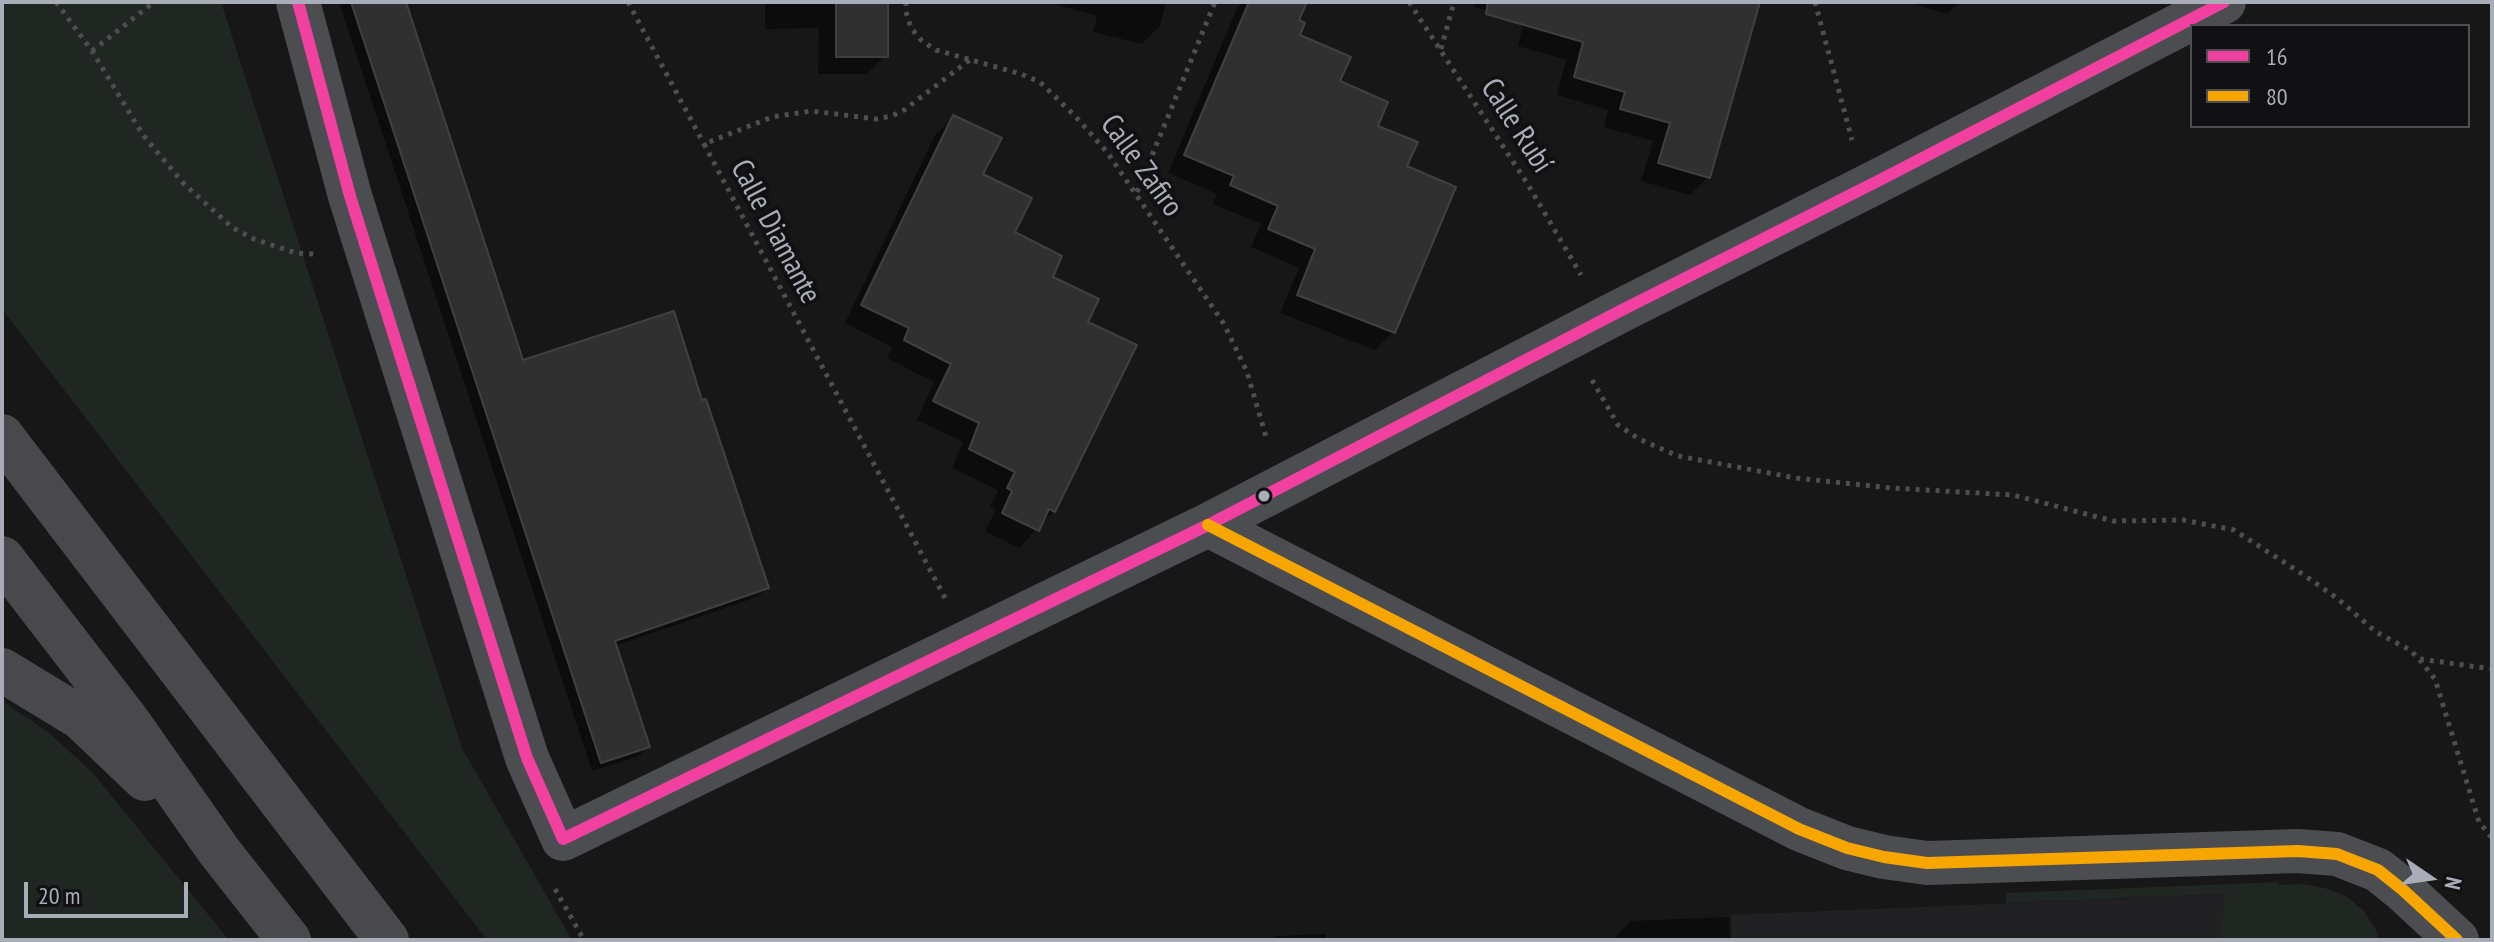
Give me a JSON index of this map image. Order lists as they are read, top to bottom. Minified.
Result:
{"streets":{"path":["Calle Rubí","Calle Zafiro","Calle Diamante"]},"crossings":[["Calle Zafiro","Calle Diamante"]],"lines":["transit line 16","transit line 80"],"legend":["16","80"],"scale_bar":"20 m","north":"right"}
